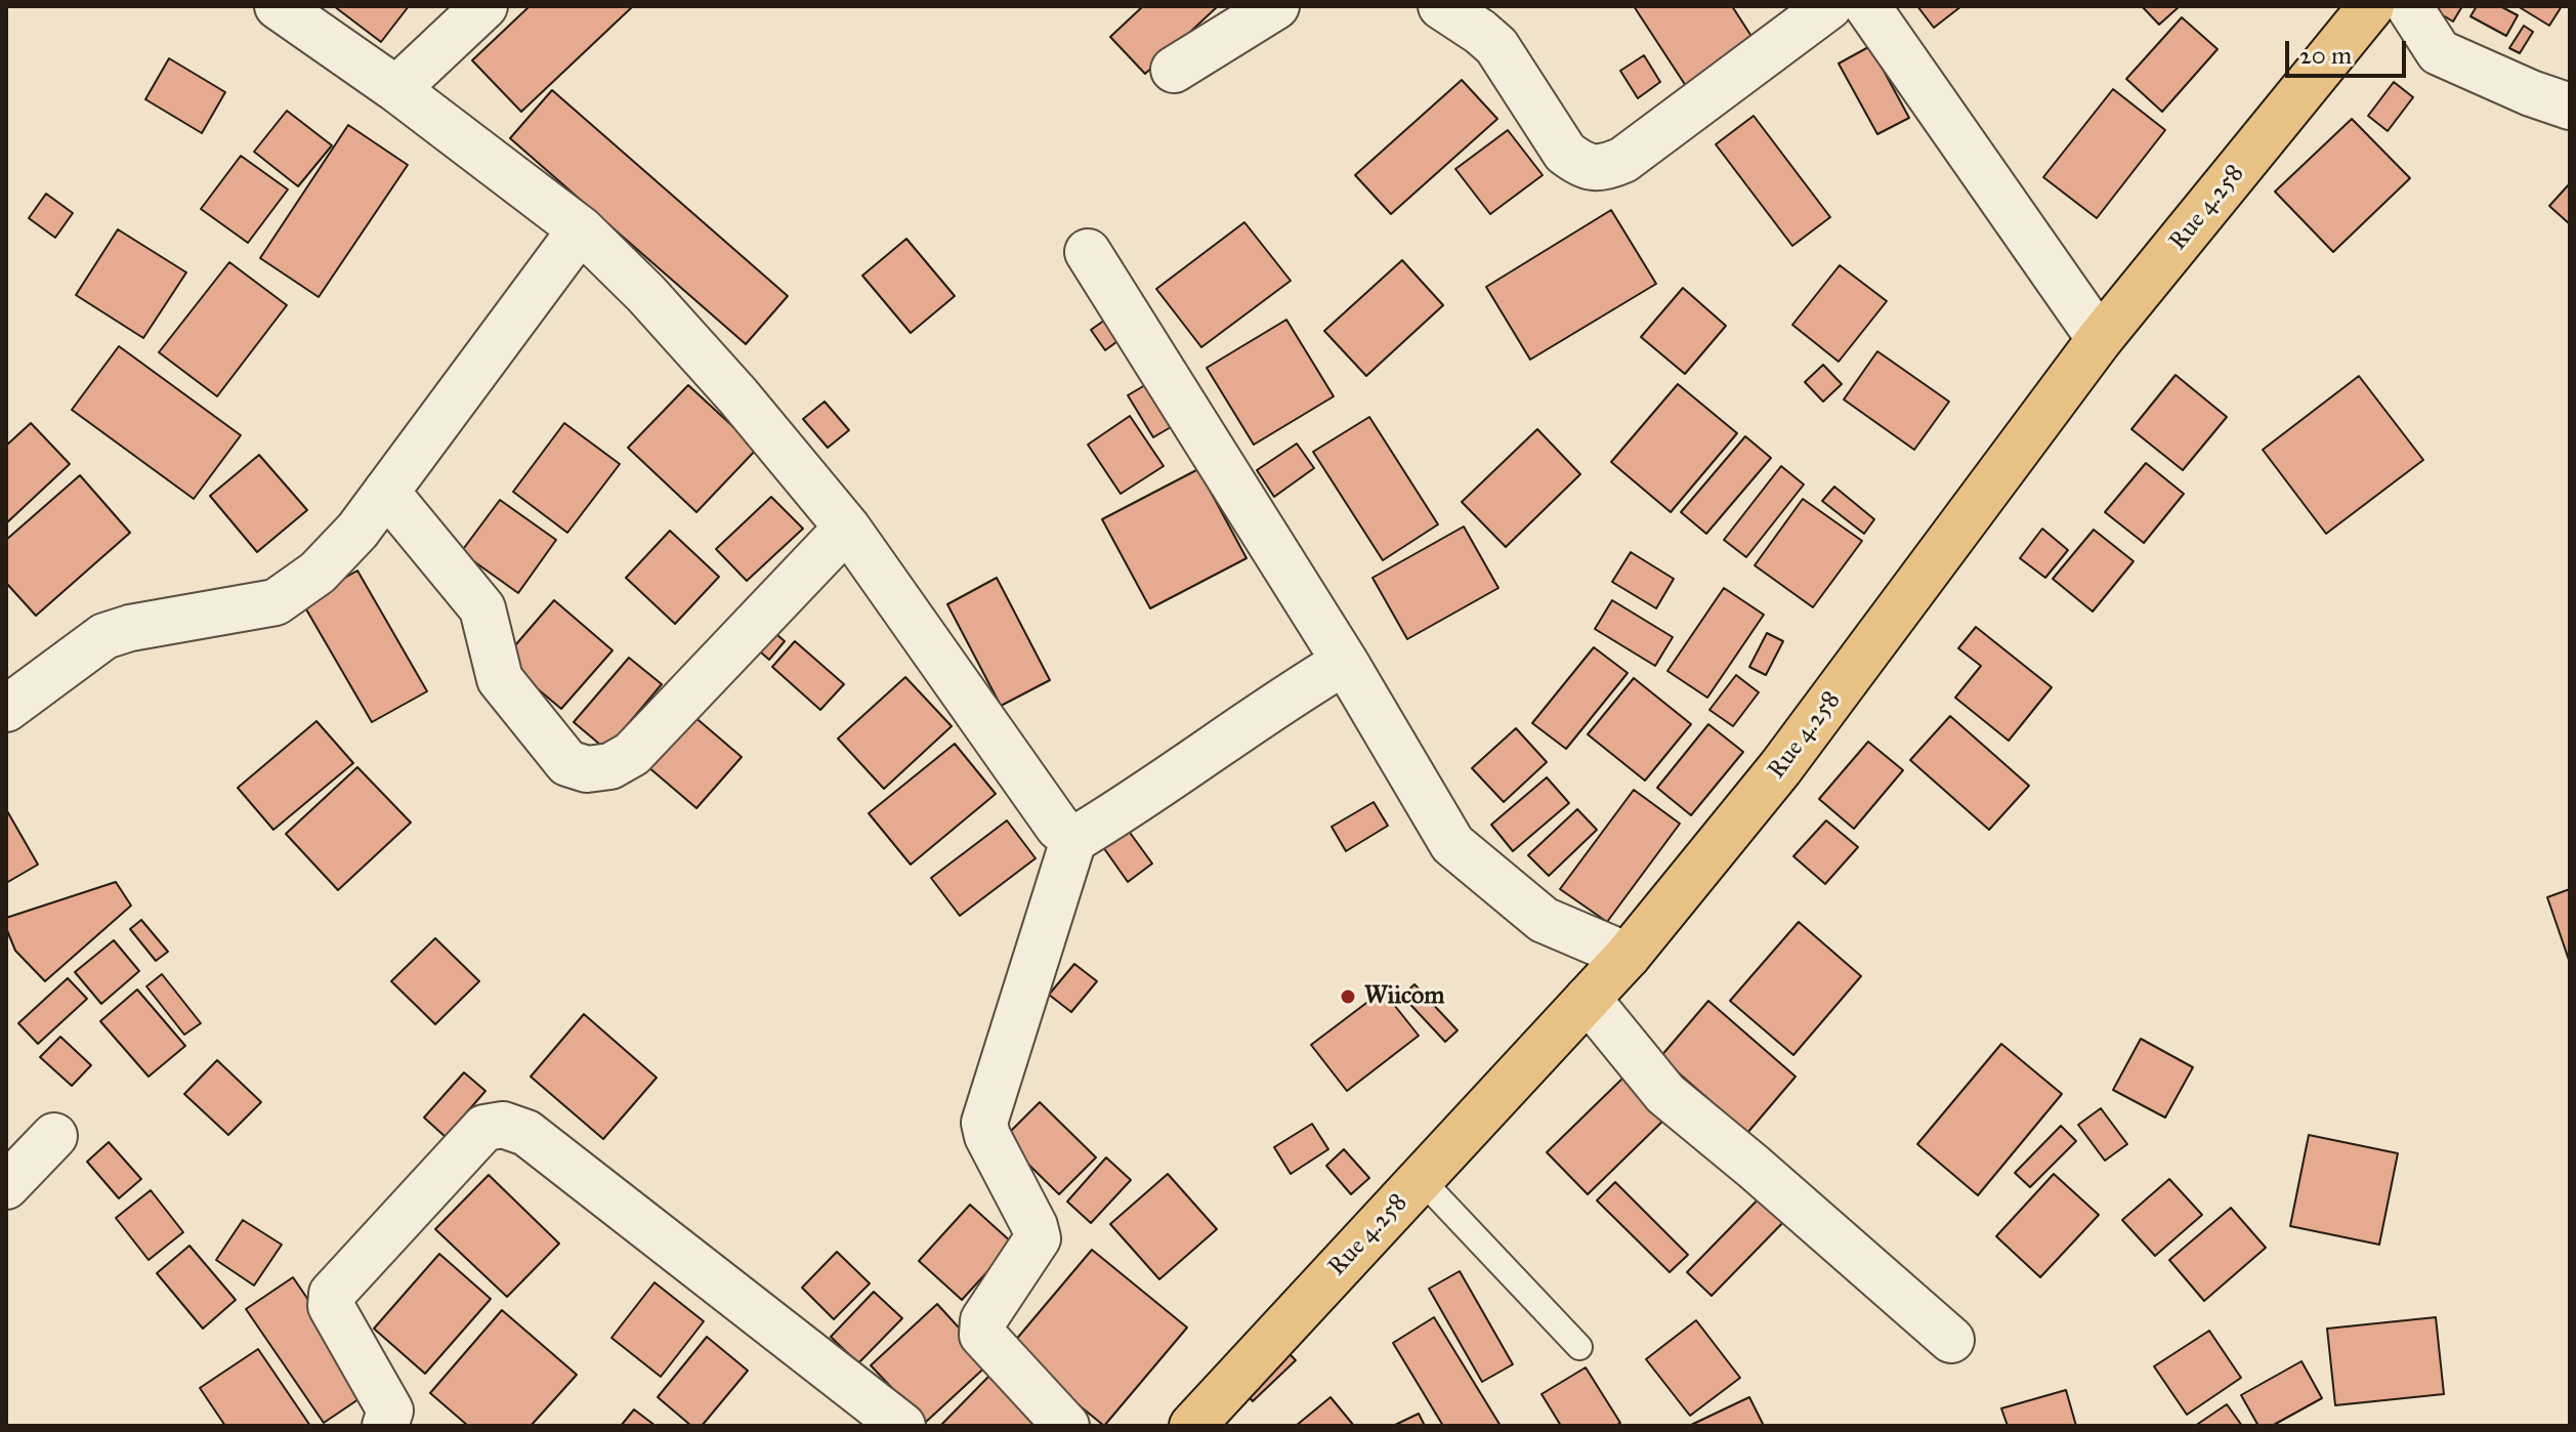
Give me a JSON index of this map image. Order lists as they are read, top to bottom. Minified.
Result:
{"streets":{"highway":["Rue 4.258"]},"places":["Wiicom"],"scale_bar":"20 m"}
